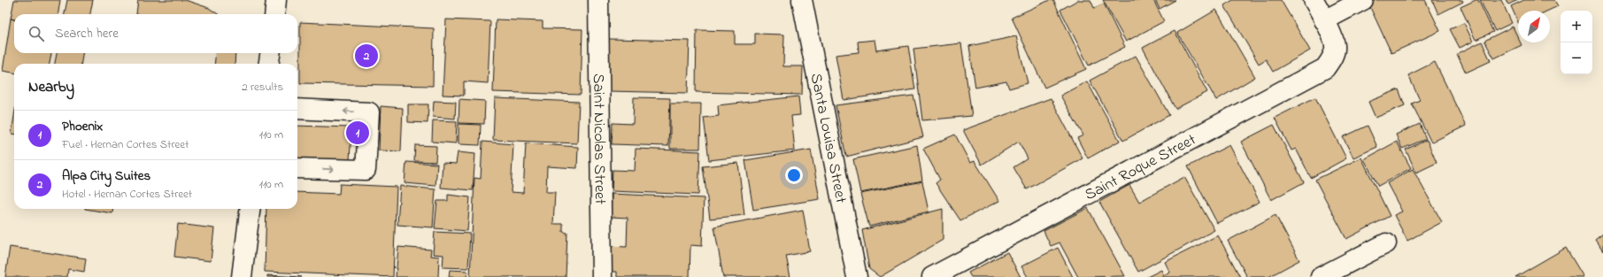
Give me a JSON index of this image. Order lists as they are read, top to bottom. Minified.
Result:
{"streets":{"street":["Saint Nicolas Street","Santa Louisa Street","Saint Roque Street"]},"north":"top right","page":{"map_buttons":["+","−"],"search":"Search here","pins":["2","1"],"heading":["Nearby","2 results"],"list":[{"mark":"1","name":"Phoenix","note":"Fuel · Hernan Cortes Street","value":"110 m"},{"mark":"2","name":"Alpa City Suites","note":"Hotel · Hernan Cortes Street","value":"110 m"}]}}
